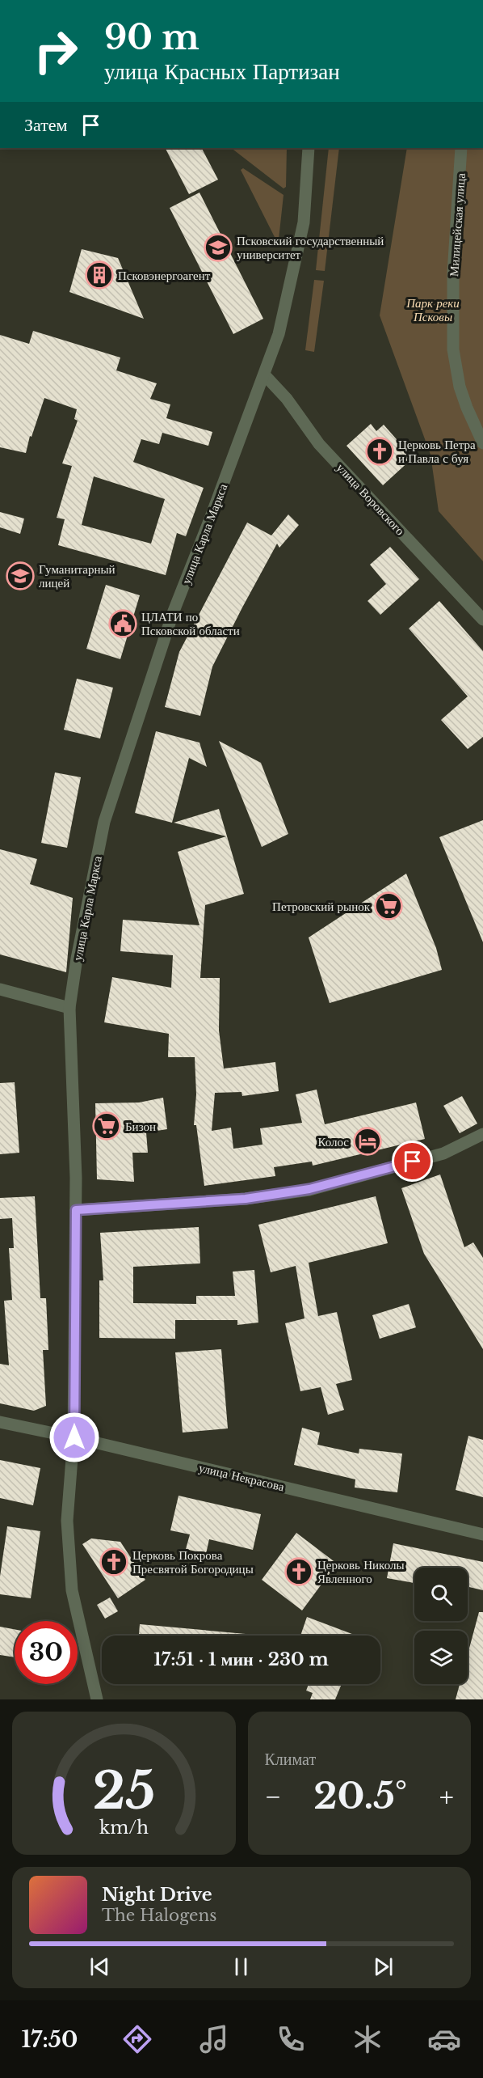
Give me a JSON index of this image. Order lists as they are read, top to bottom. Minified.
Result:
{"streets":{"street":["Милицейская улица","улица Воровского","улица Карла Маркса","улица Некрасова"]},"crossings":[["улица Воровского","улица Карла Маркса"],["улица Карла Маркса","улица Некрасова"]],"parks":["Парк реки Псковы"],"places":{"school or university":["Псковский государственный университет","Гуманитарный лицей"],"building":["Псковэнергоагент"],"church":["Церковь Петра и Павла с буя","Церковь Покрова Пресвятой Богородицы","Церковь Николы Явленного"],"public building":["ЦЛАТИ по Псковской области"],"supermarket":["Петровский рынок","Бизон"],"hotel":["Колос"]},"page":{"turn":["90 m","улица Красных Партизан"],"then":"Затем","limit":"30","trip":"17:51 · 1 мин · 230 m","tile":"Климат","heat":["−","20.5°","+"],"song":["Night Drive","The Halogens"],"tabs":"17:50","gauge":["25","km/h"]}}
